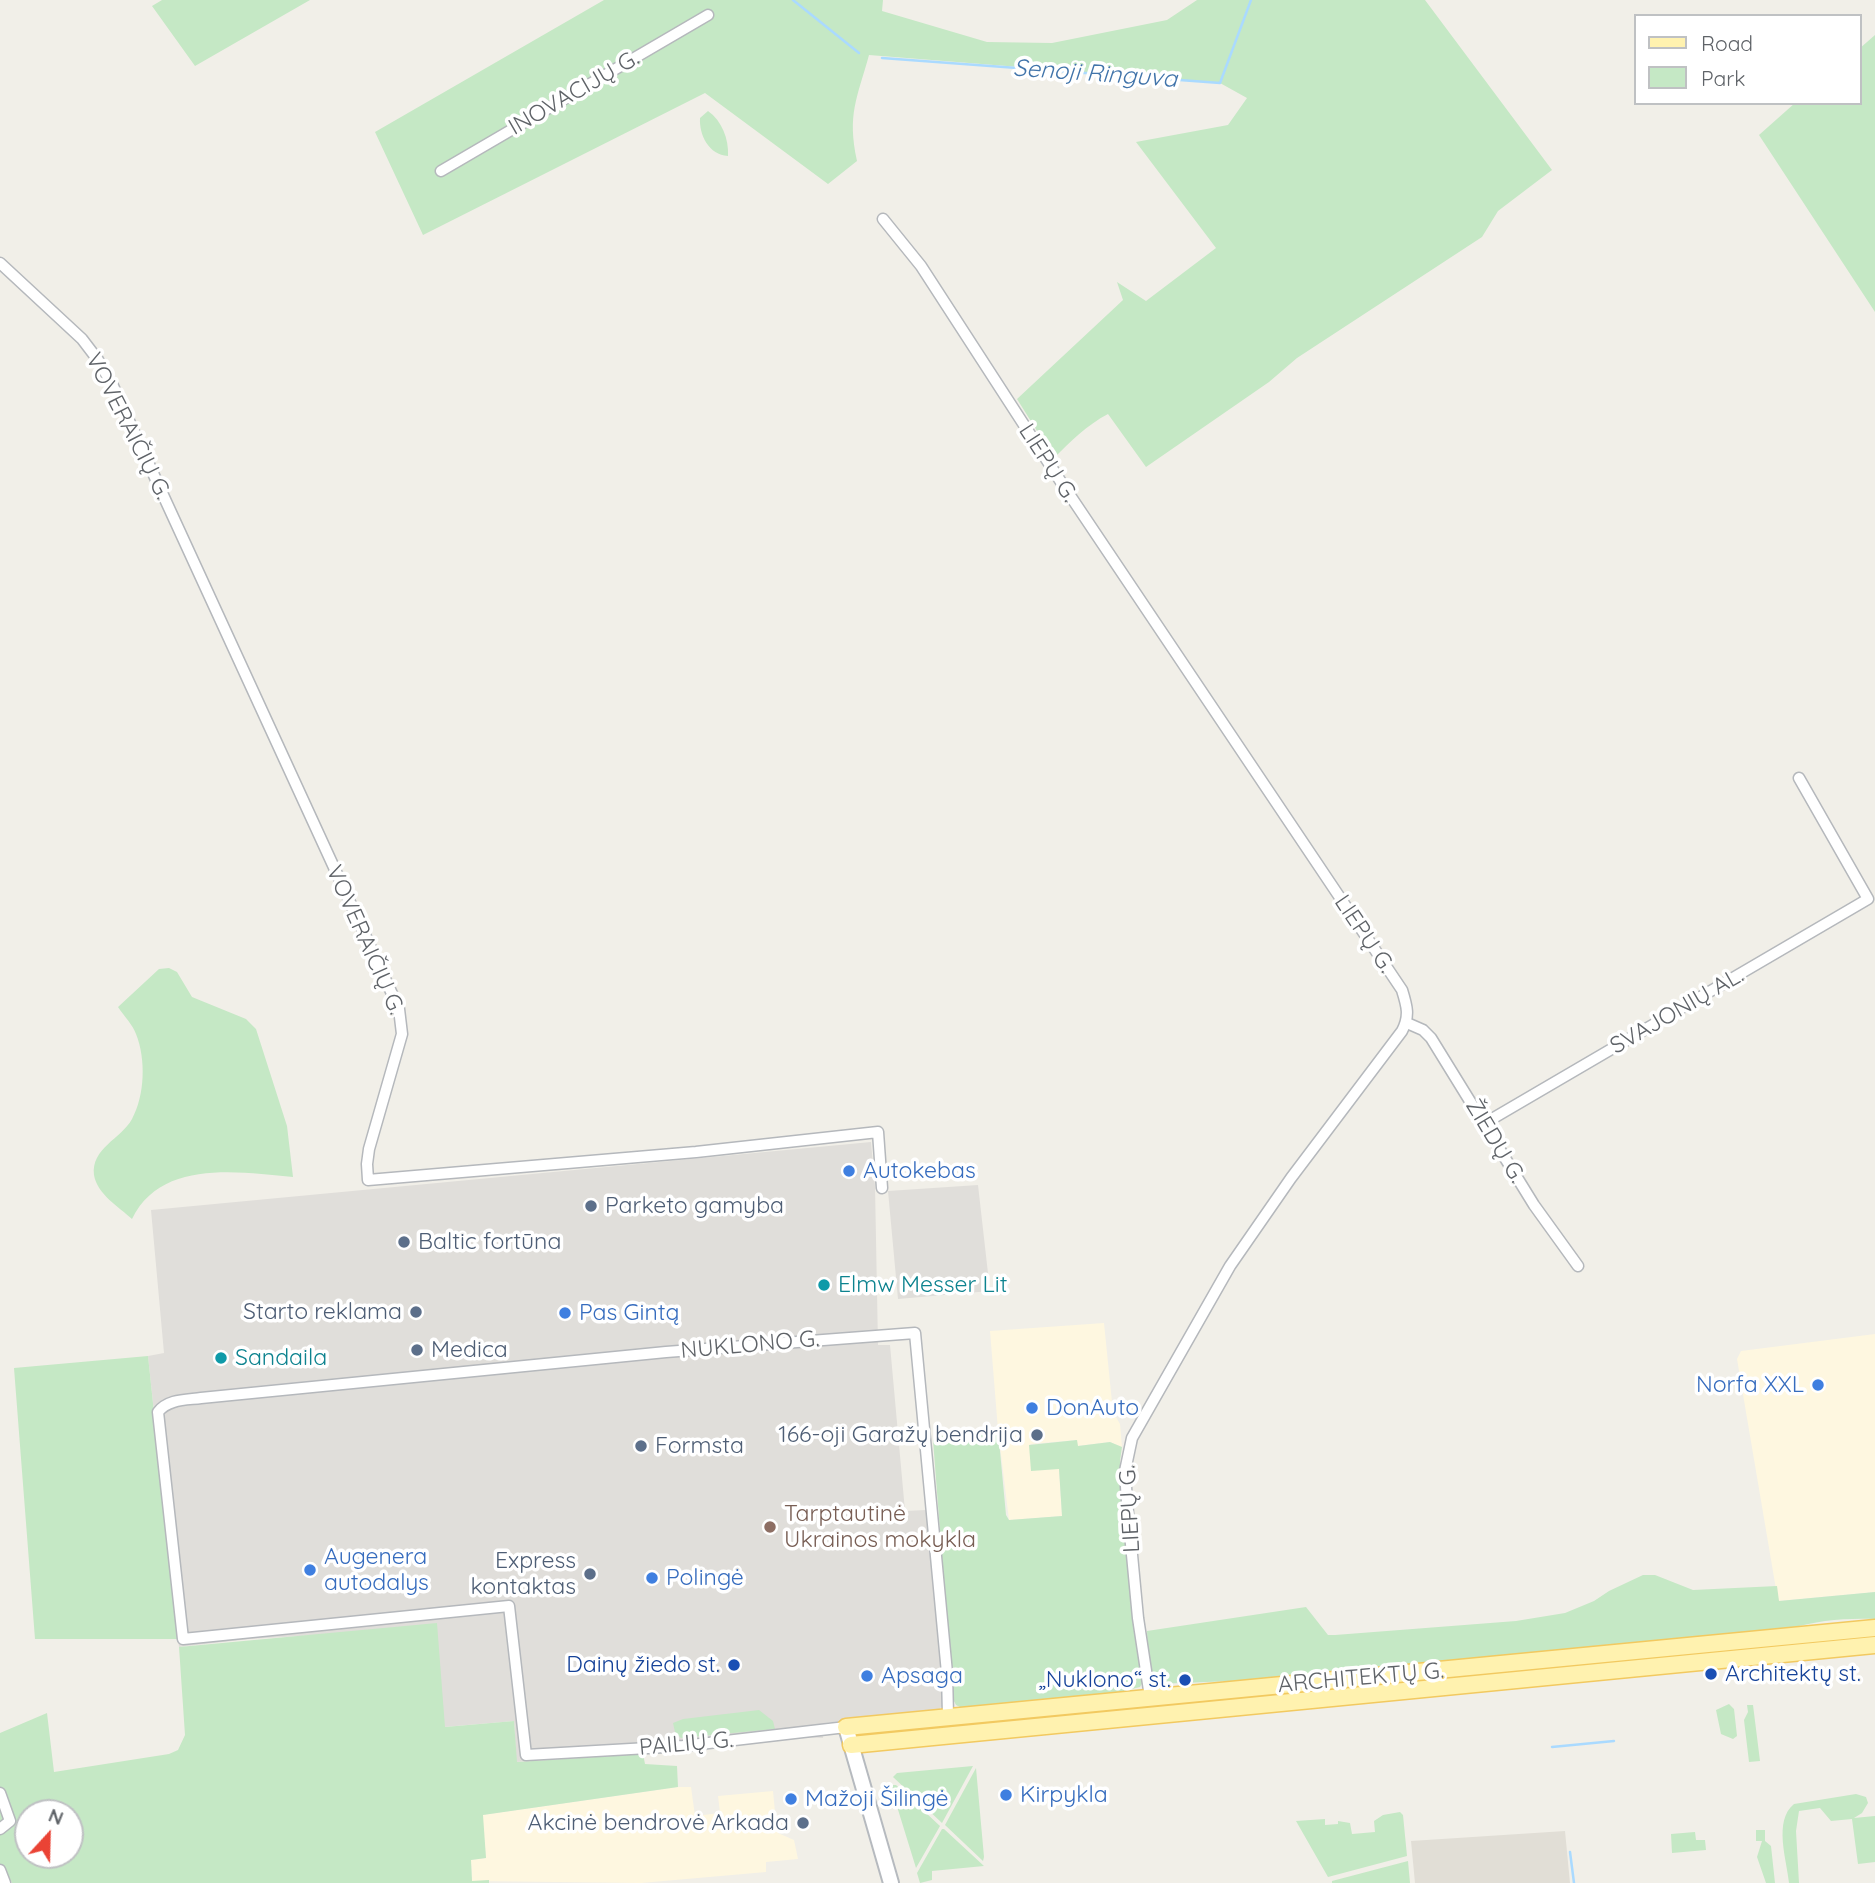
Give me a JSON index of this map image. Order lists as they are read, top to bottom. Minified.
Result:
{"streets":{"main road":["ARCHITEKTŲ G."],"street":["INOVACIJŲ G.","VOVERAIČIŲ G.","LIEPŲ G.","SVAJONIŲ AL.","ŽIEDŲ G.","NUKLONO G.","PAILIŲ G."]},"crossings":[["LIEPŲ G.","ŽIEDŲ G."],["LIEPŲ G.","ARCHITEKTŲ G."],["SVAJONIŲ AL.","ŽIEDŲ G."],["NUKLONO G.","ARCHITEKTŲ G."],["NUKLONO G.","PAILIŲ G."],["ARCHITEKTŲ G.","PAILIŲ G."]],"water":["Senoji Ringuva"],"places":["Autokebas","Parketo gamyba","Baltic fortūna","Elmw Messer Lit","Starto reklama","Pas Gintą","Medica","Sandaila","Norfa XXL","DonAuto","166-oji Garažų bendrija","Formsta","Tarptautinė Ukrainos mokykla","Augenera autodalys","Express kontaktas","Polingė","Dainų žiedo st.","Architektų st.","Apsaga","„Nuklono“ st.","Kirpykla","Mažoji Šilingė","Akcinė bendrovė Arkada"],"legend":["Road","Park"],"north":"top"}
